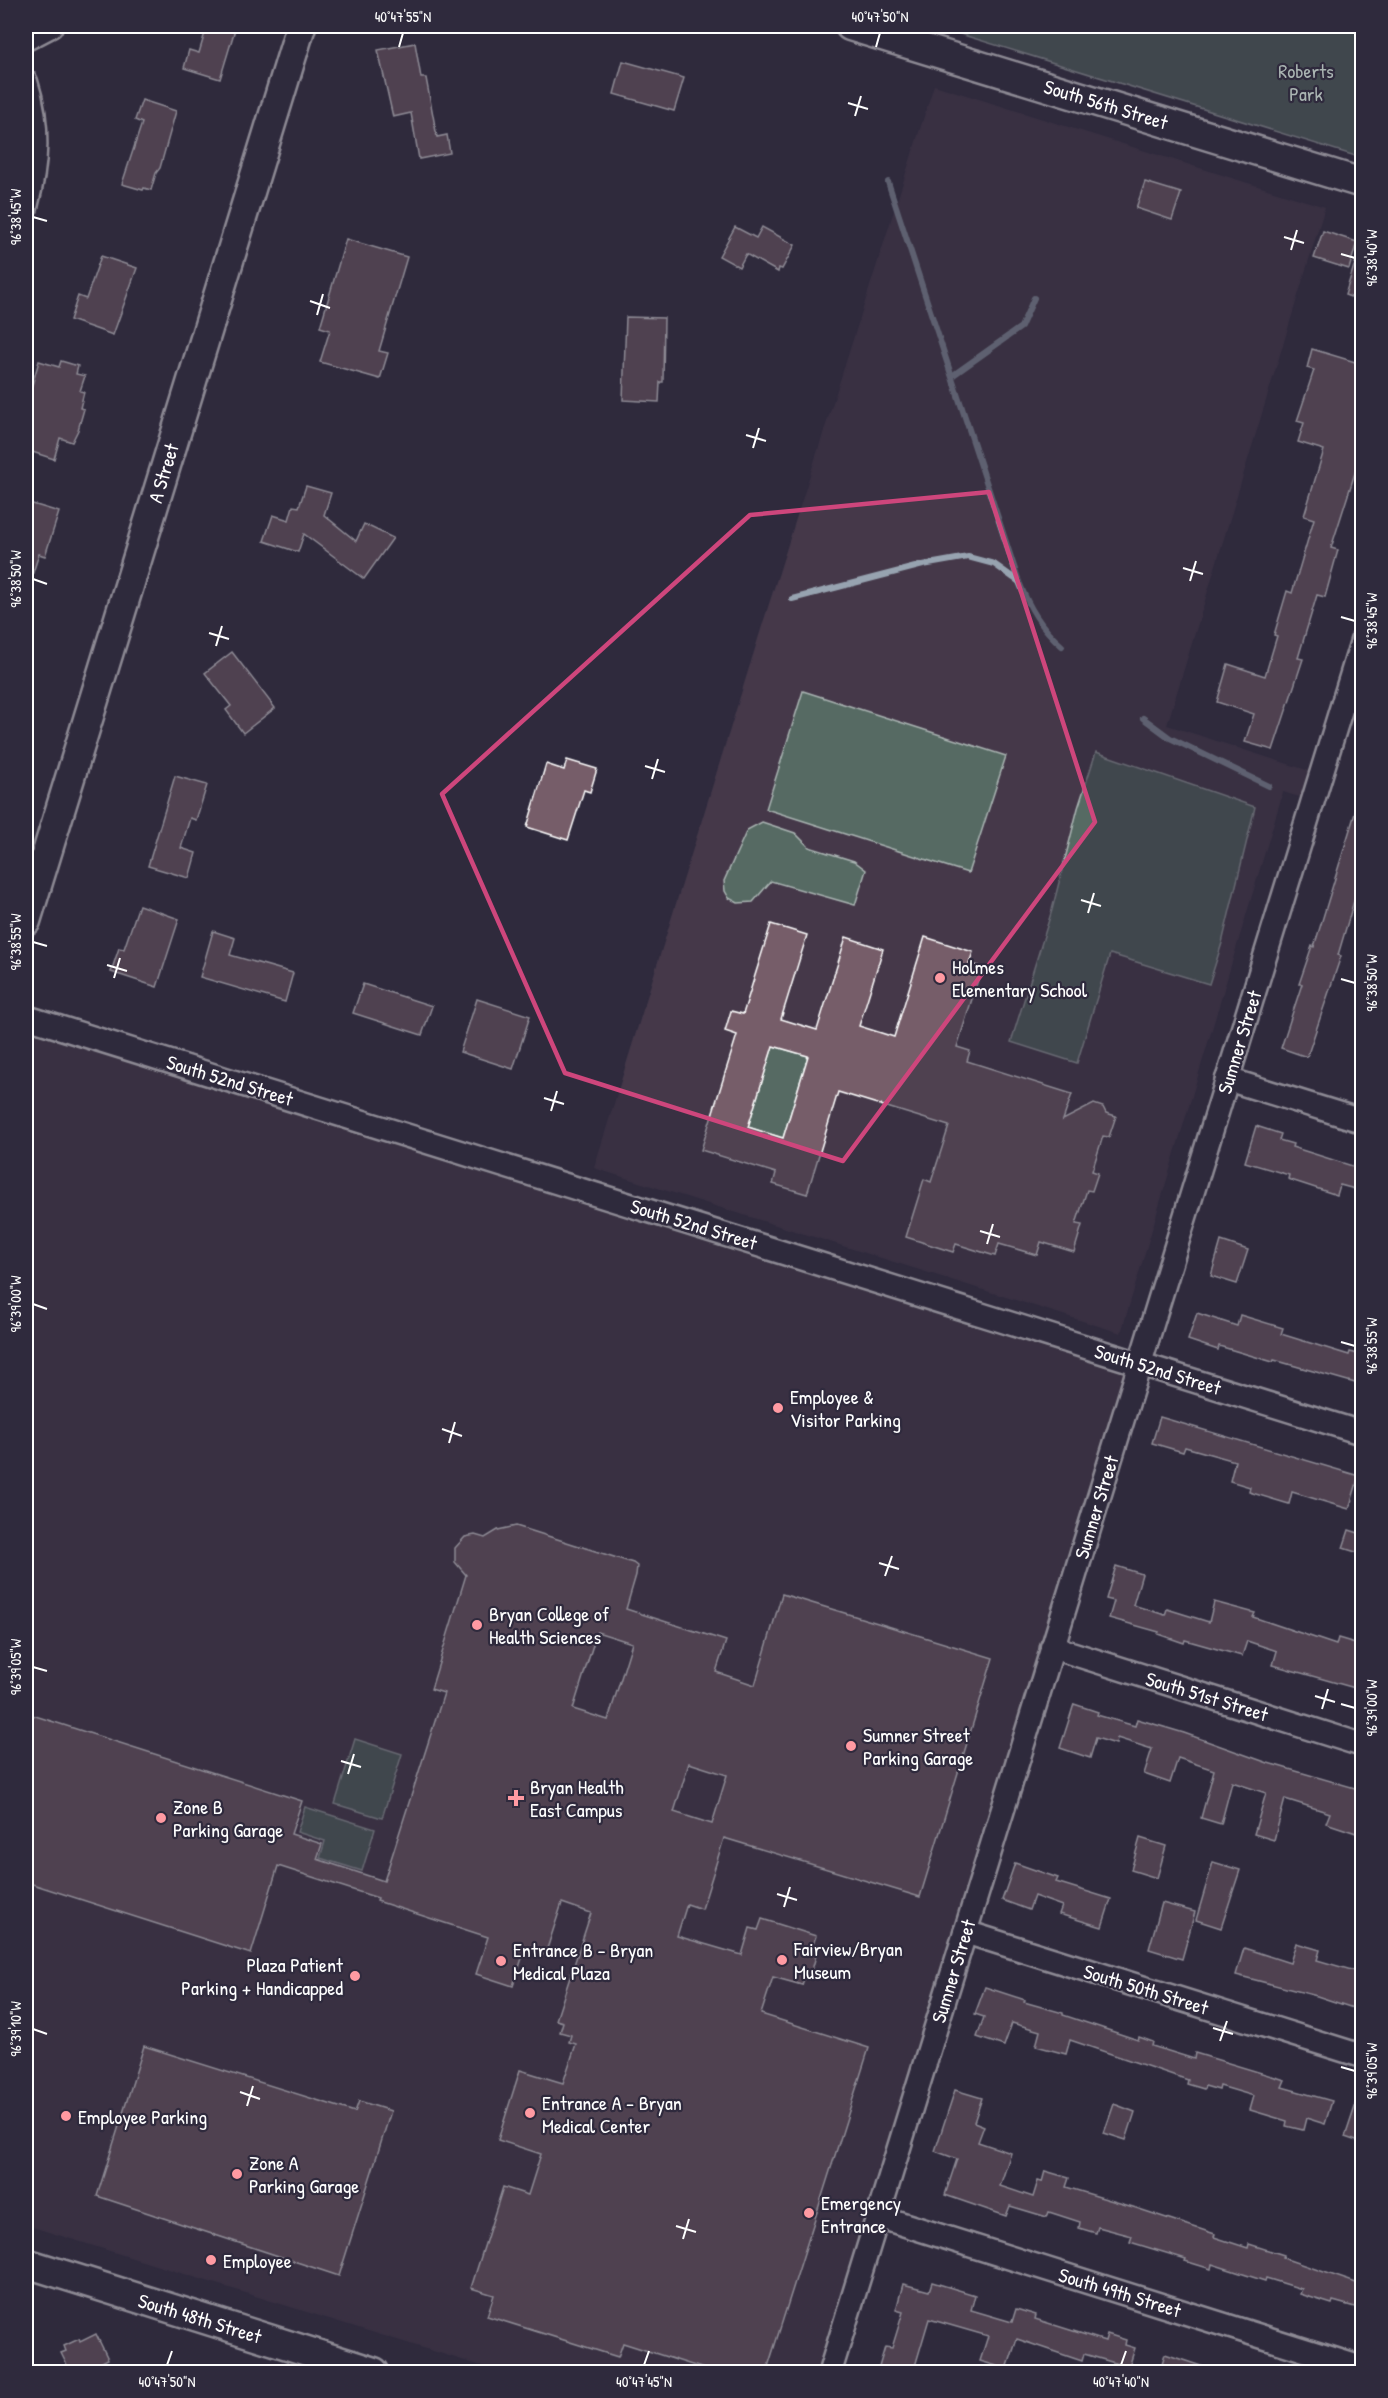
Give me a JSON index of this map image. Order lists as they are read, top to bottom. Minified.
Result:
{"streets":{"main road":["South 56th Street","A Street","South 48th Street"],"street":["Sumner Street","South 52nd Street","South 51st Street","South 50th Street","South 49th Street"]},"crossings":[["Sumner Street","South 52nd Street"],["Sumner Street","South 51st Street"],["Sumner Street","South 50th Street"],["Sumner Street","South 49th Street"]],"parks":["Roberts Park"],"places":{"other":["Holmes Elementary School","Employee & Visitor Parking","Bryan College of Health Sciences","Sumner Street Parking Garage","Zone B Parking Garage","Fairview/Bryan Museum","Entrance B - Bryan Medical Plaza","Plaza Patient Parking + Handicapped","Entrance A - Bryan Medical Center","Employee Parking","Zone A Parking Garage","Emergency Entrance","Employee"],"health":["Bryan Health East Campus"]},"coordinates":["40°47'55\"N","40°47'50\"N","96°38'45\"W","96°38'40\"W","96°38'50\"W","96°38'55\"W","96°39'00\"W","96°39'05\"W","96°39'10\"W","40°47'45\"N","40°47'40\"N"]}
